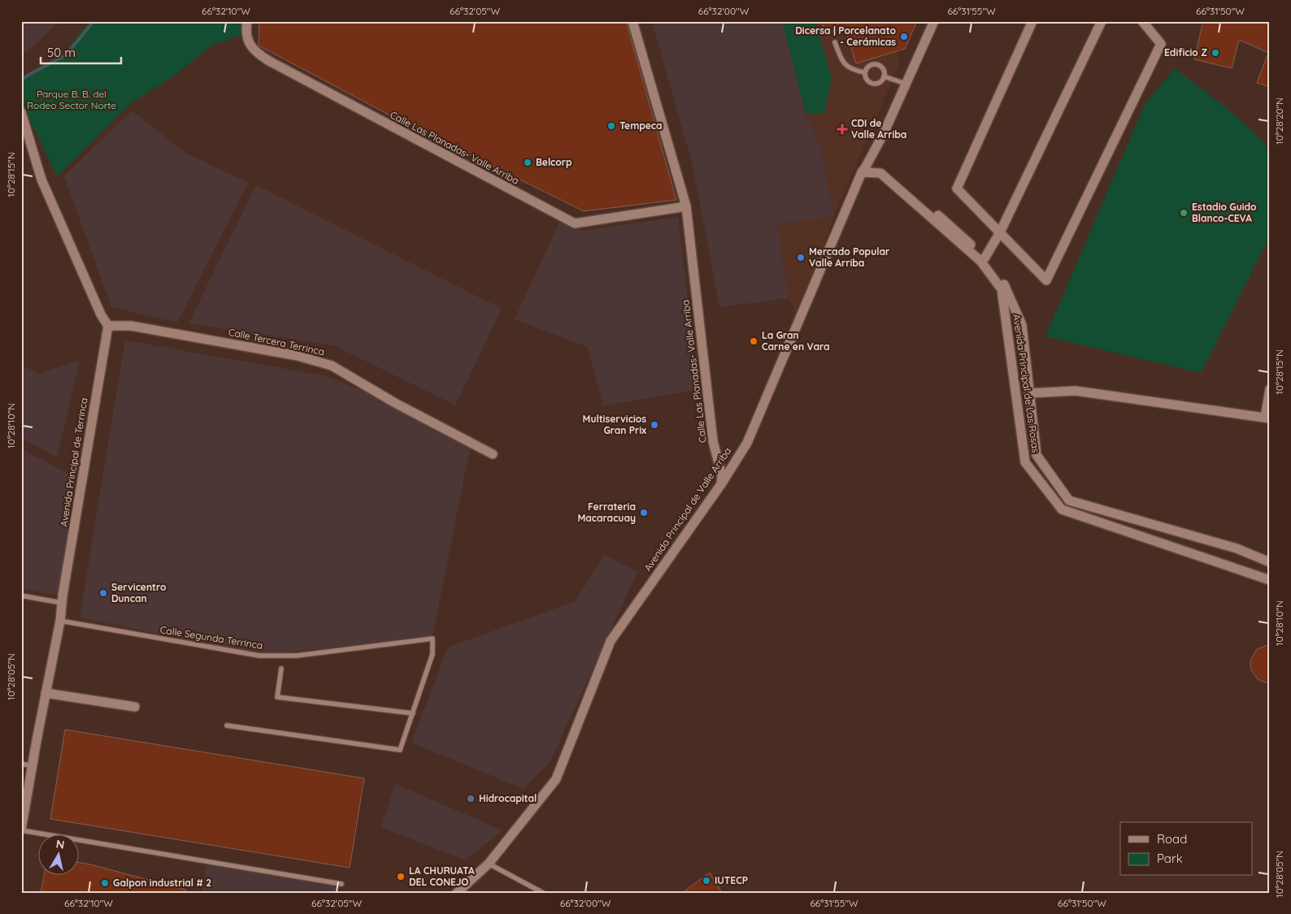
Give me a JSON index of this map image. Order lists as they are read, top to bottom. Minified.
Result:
{"streets":{"street":["Calle Las Planadas- Valle Arriba","Calle Tercera Terrinca","Avenida Principal de Las Rosas","Avenida Principal de Terrinca","Avenida Principal de Valle Arriba"],"lane":["Calle Segunda Terrinca"]},"crossings":[["Calle Las Planadas- Valle Arriba","Avenida Principal de Valle Arriba"],["Calle Tercera Terrinca","Avenida Principal de Terrinca"],["Avenida Principal de Las Rosas","Avenida Principal de Valle Arriba"],["Avenida Principal de Terrinca","Calle Segunda Terrinca"]],"parks":["Parque B. B. del Rodeo Sector Norte"],"places":{"other":["Dicersa | Porcelanato - Cerámicas","Edificio Z","Tempeca","Belcorp","Estadio Guido Blanco-CEVA","Mercado Popular Valle Arriba","La Gran Carne en Vara","Multiservicios Gran Prix","Ferrateria Macaracuay","Servicentro Duncan","Hidrocapital","LA CHURUATA DEL CONEJO","IUTECP","Galpon industrial # 2"],"health":["CDI de Valle Arriba"]},"legend":["Road","Park"],"scale_bar":"50 m","north":"top","coordinates":["66°32'10\"W","66°32'05\"W","66°32'00\"W","66°31'55\"W","66°31'50\"W","10°28'20\"N","10°28'15\"N","10°28'10\"N","10°28'05\"N"]}
